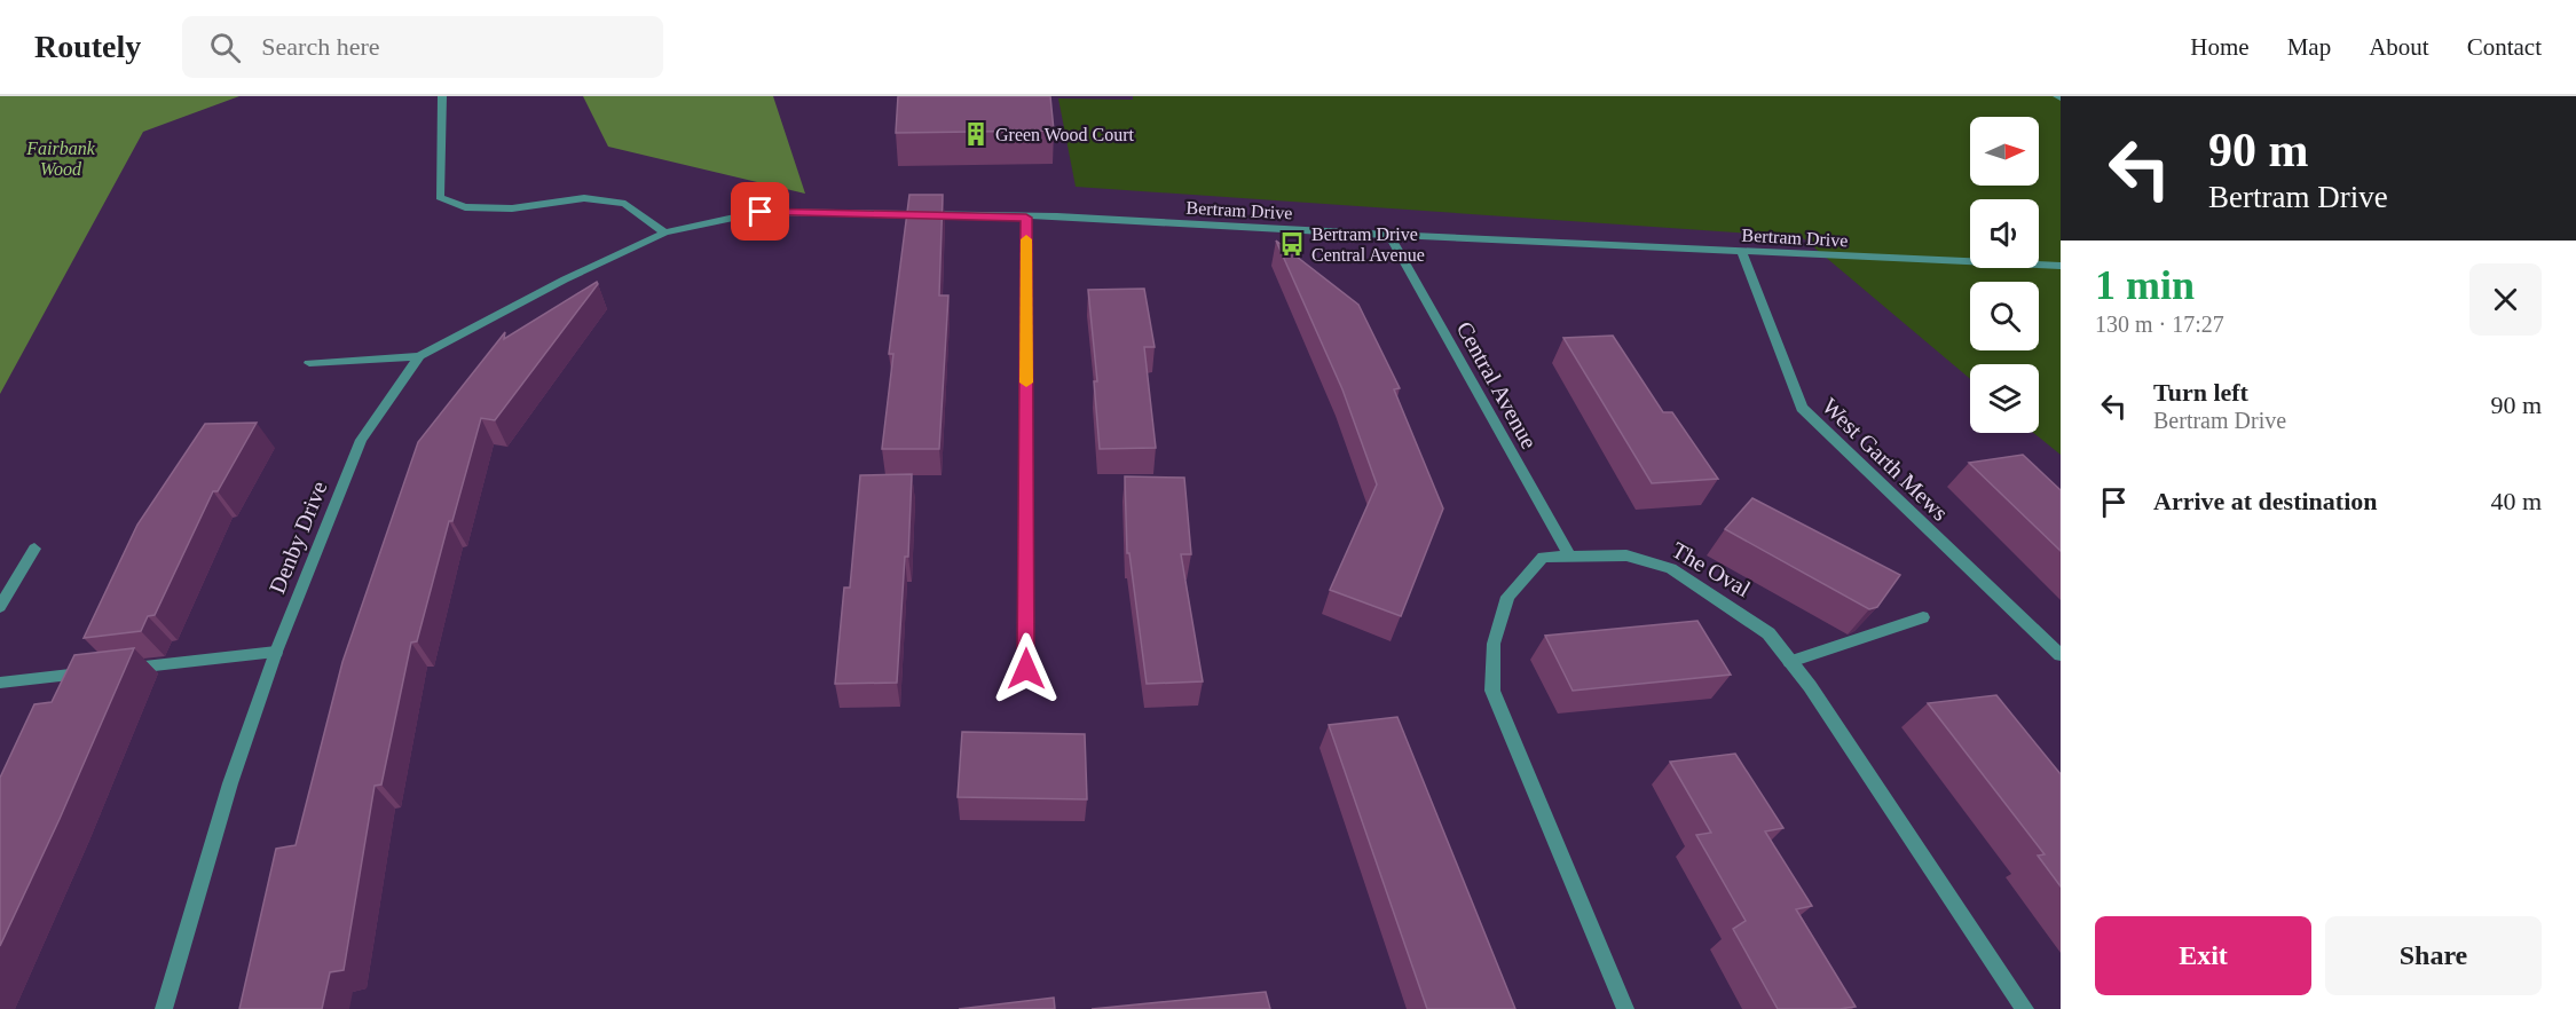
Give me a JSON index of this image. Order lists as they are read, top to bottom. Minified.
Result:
{"streets":{"street":["Bertram Drive","Central Avenue","West Garth Mews","Denby Drive","The Oval"]},"crossings":[["Bertram Drive","Central Avenue"],["Bertram Drive","West Garth Mews"],["Bertram Drive","Denby Drive"],["Central Avenue","The Oval"]],"parks":["Fairbank Wood"],"places":{"building":["Green Wood Court"],"bus stop":["Bertram Drive Central Avenue"]},"north":"right","page":{"header":"Routely","search":"Search here","nav":["Home","Map","About","Contact"],"turn":["90 m","Bertram Drive"],"heading":["1 min","130 m · 17:27"],"list":[{"name":"Turn left","note":"Bertram Drive","value":"90 m"},{"name":"Arrive at destination","value":"40 m"}],"buttons":["Exit","Share"]}}
